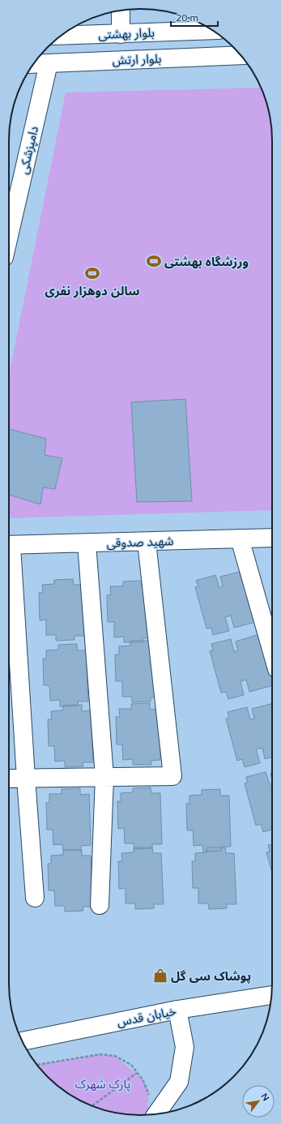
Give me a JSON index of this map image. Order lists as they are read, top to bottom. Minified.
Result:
{"streets":{"street":["بلوار بهشتی","بلوار ارتش","دامپزشکی","شهید صدوقی","خیابان قدس"]},"crossings":[["بلوار ارتش","دامپزشکی"]],"parks":["پارک شهرک"],"places":{"sports":["ورزشگاه بهشتی","سالن دوهزار نفری"],"shop":["پوشاک سی گل"]},"scale_bar":"20 m","north":"top right"}
